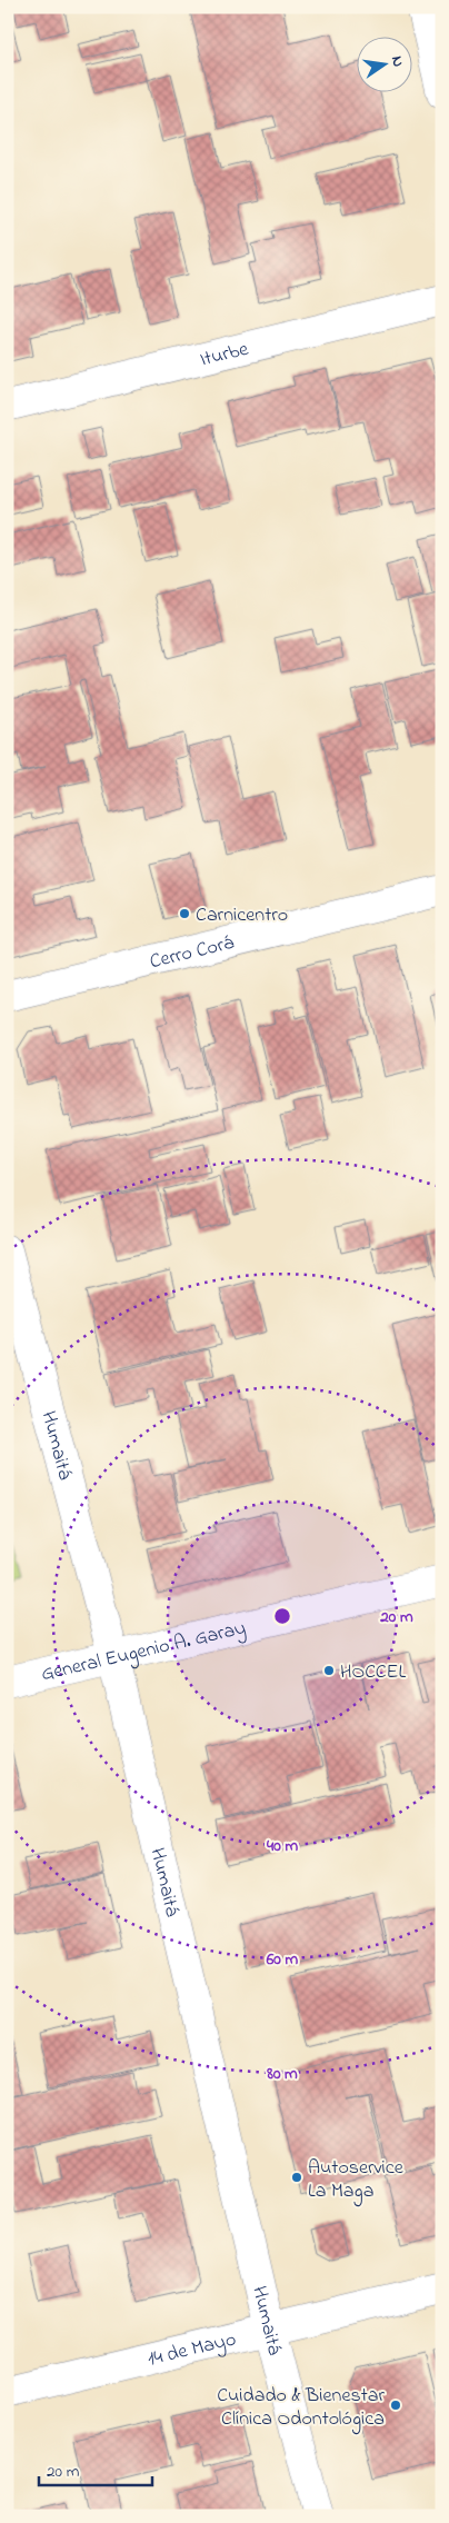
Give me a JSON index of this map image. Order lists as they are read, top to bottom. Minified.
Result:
{"streets":{"street":["Iturbe","Cerro Corá","Humaitá","General Eugenio A. Garay","14 de Mayo"]},"crossings":[["Humaitá","General Eugenio A. Garay"],["Humaitá","14 de Mayo"]],"places":["Carnicentro","HOCCEL","Autoservice La Maga","Cuidado & Bienestar Clínica Odontológica"],"scale_bar":"20 m","north":"right","rings":["20 m","40 m","60 m","80 m"]}
